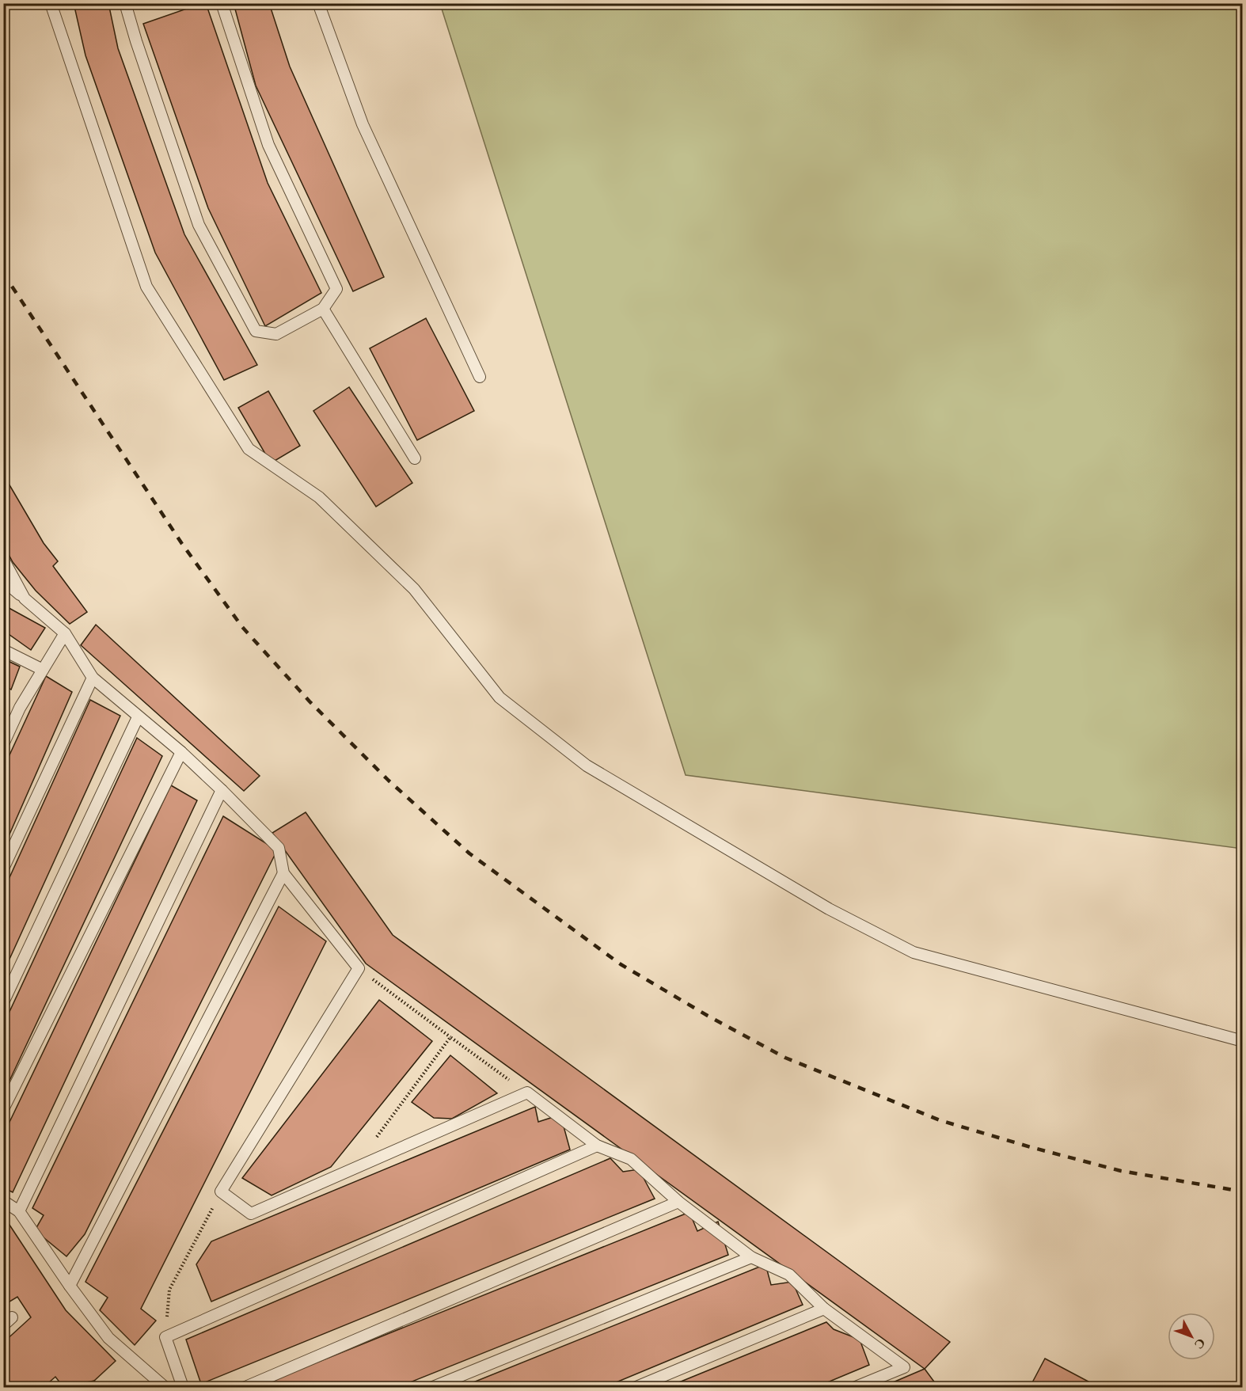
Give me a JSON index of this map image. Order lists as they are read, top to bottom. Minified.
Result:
{"north":"bottom right"}
